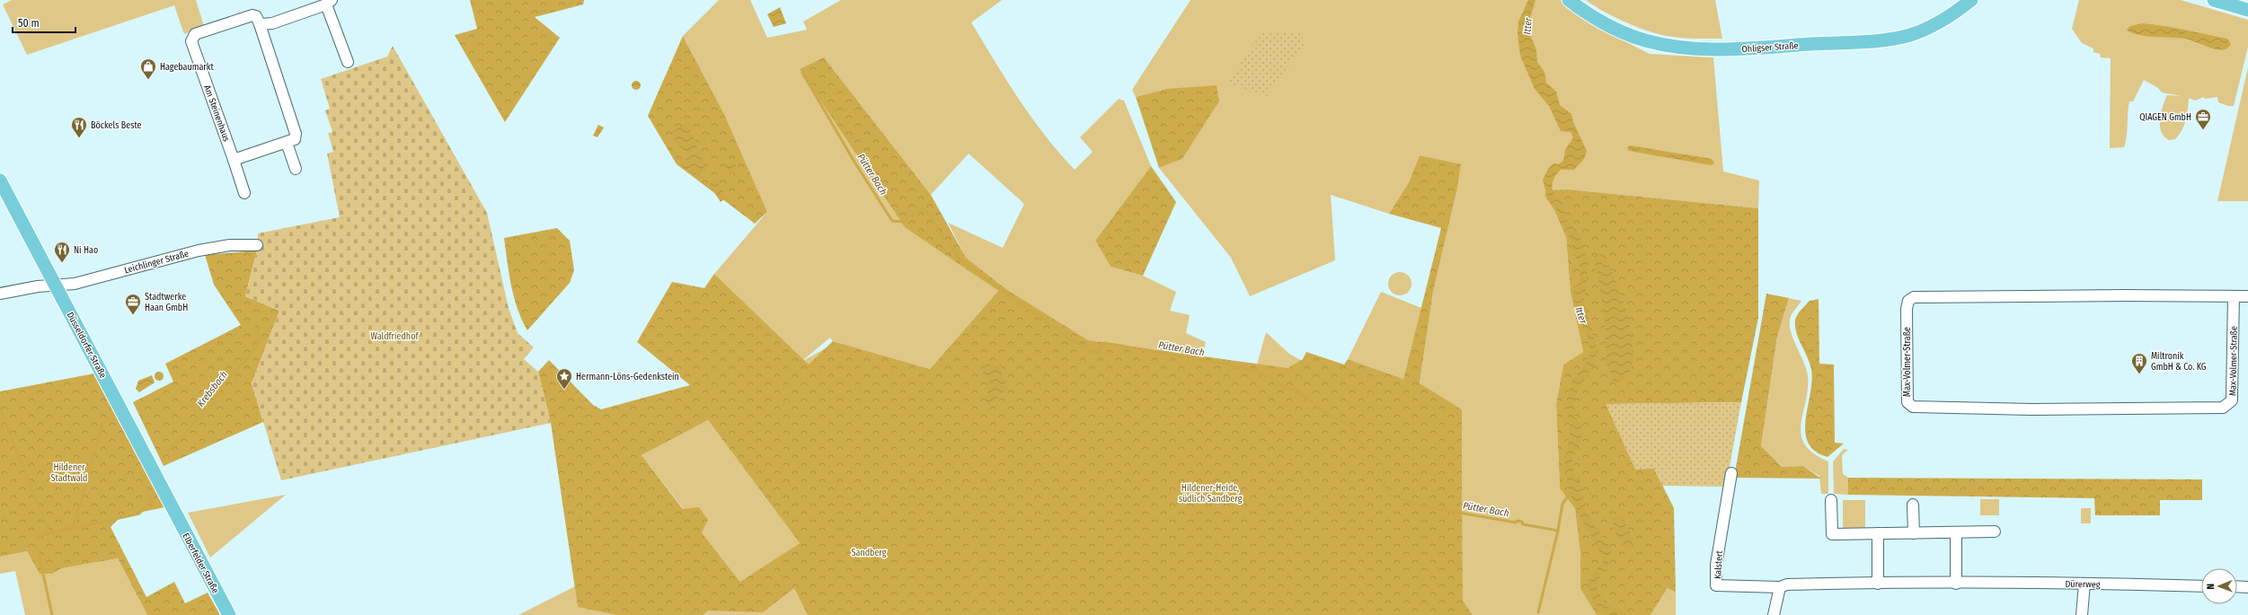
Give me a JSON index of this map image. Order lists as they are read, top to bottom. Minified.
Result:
{"streets":{"main road":["Ohligser Straße","Düsseldorfer Straße","Elberfelder Straße"],"street":["Am Steinenhaus","Leichlinger Straße","Max-Volmer-Straße","Kalstert","Dürerweg"]},"crossings":[["Leichlinger Straße","Düsseldorfer Straße"],["Düsseldorfer Straße","Elberfelder Straße"],["Kalstert","Dürerweg"]],"water":["Itter","Pütter Bach","Krebsbach"],"parks":["Waldfriedhof","Hildener Stadtwald","Hildener-Heide, südlich Sandberg","Sandberg"],"places":{"shop":["Hagebaumarkt"],"office":["QIAGEN GmbH","Stadtwerke Haan GmbH"],"restaurant":["Böckels Beste","Ni Hao"],"building":["Miltronik GmbH & Co. KG"],"place":["Hermann-Löns-Gedenkstein"]},"scale_bar":"50 m","north":"left"}
